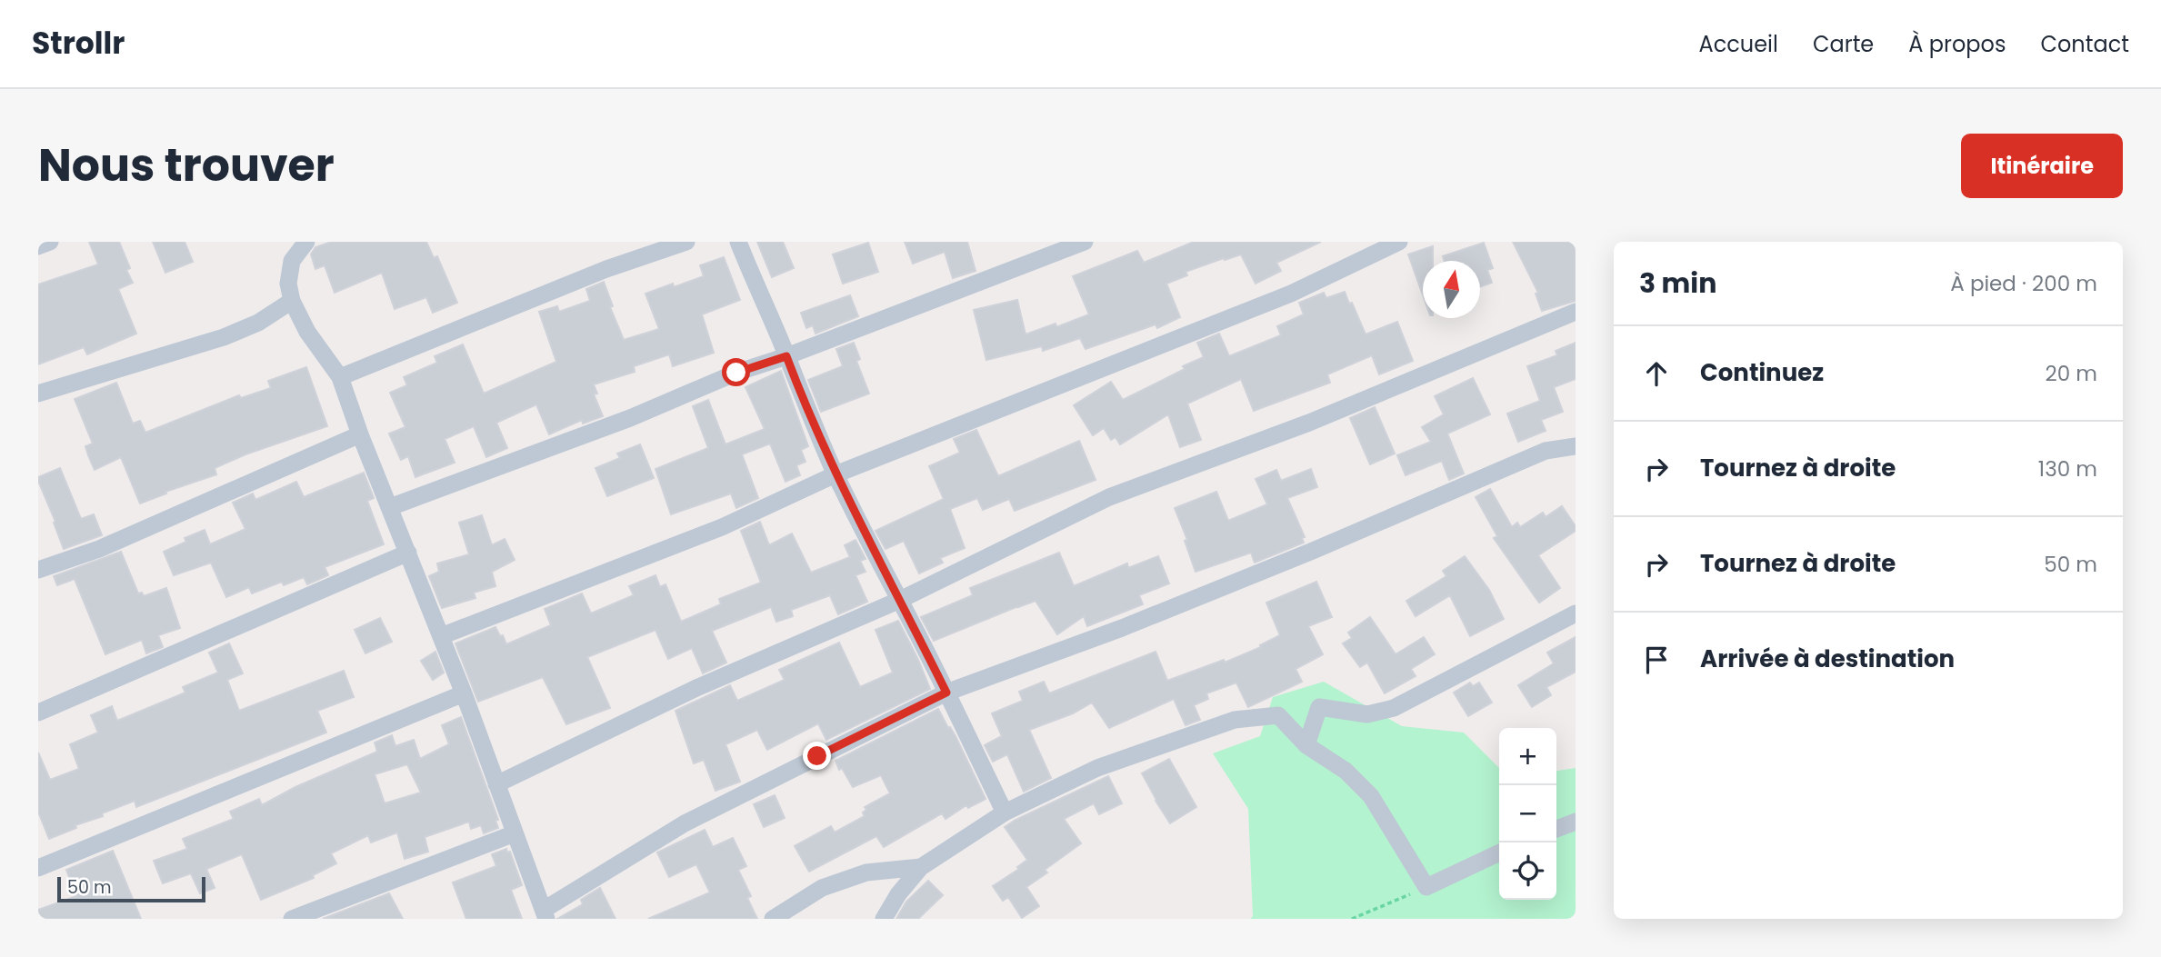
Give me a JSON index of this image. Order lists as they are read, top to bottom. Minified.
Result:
{"scale_bar":"50 m","north":"top","page":{"header":"Strollr","nav":["Accueil","Carte","À propos","Contact"],"title":"Nous trouver","buttons":"Itinéraire","heading":["3 min","À pied · 200 m"],"list":[["Continuez","20 m"],["Tournez à droite","130 m"],["Tournez à droite","50 m"],"Arrivée à destination"],"map_buttons":["+","−"],"scale":"50 m"}}
